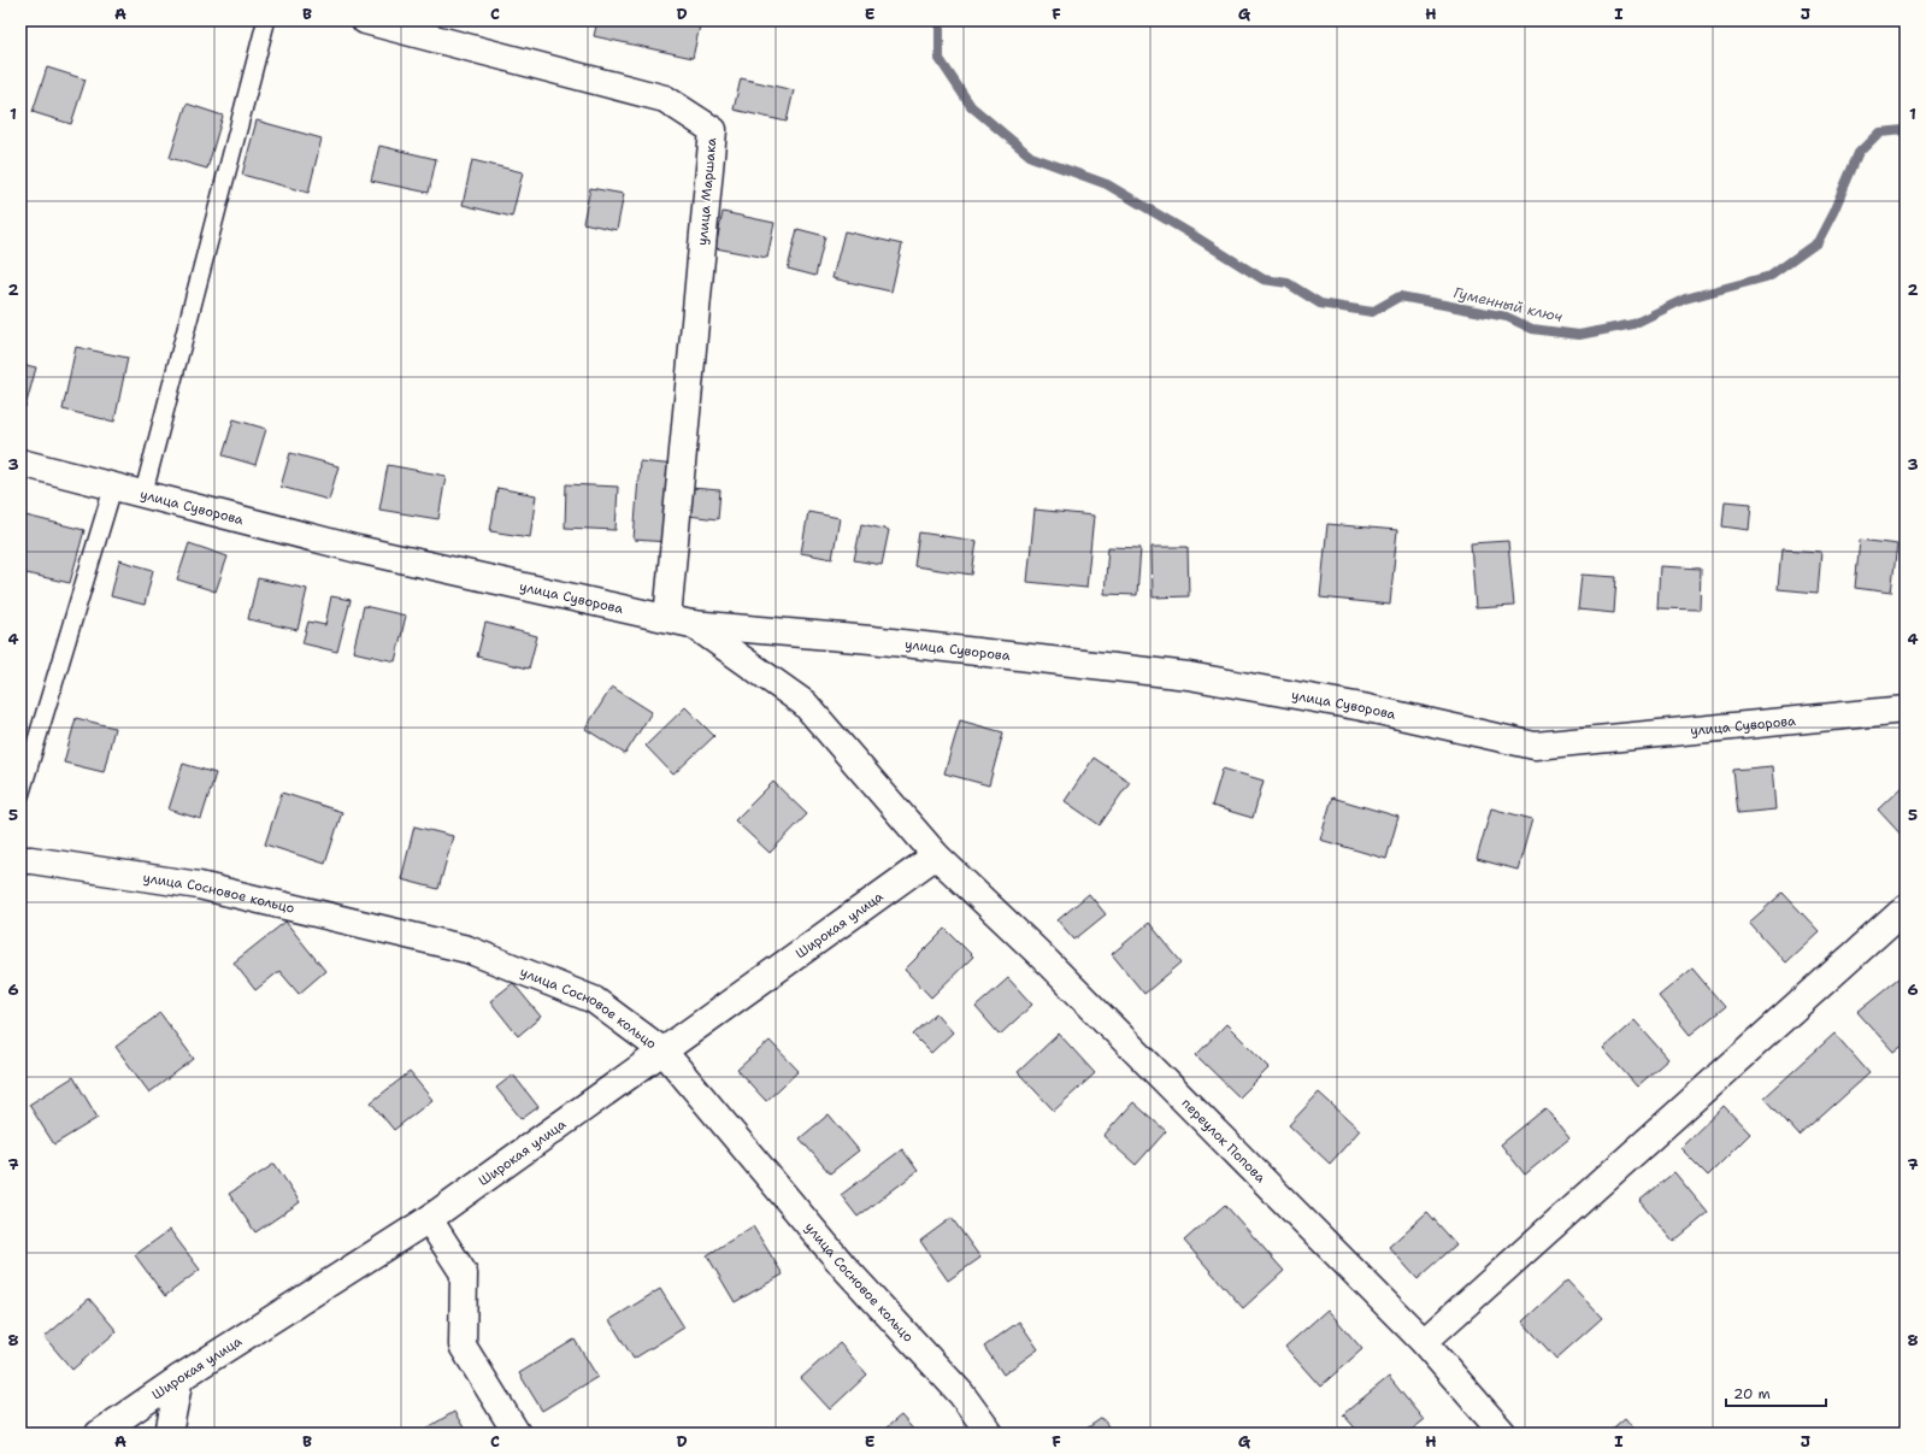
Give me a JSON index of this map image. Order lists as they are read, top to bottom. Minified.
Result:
{"streets":{"street":["улица Маршака","улица Суворова","улица Сосновое кольцо","Широкая улица","переулок Попова"]},"crossings":[["улица Маршака","улица Суворова"],["улица Маршака","переулок Попова"],["улица Суворова","переулок Попова"],["улица Сосновое кольцо","Широкая улица"],["Широкая улица","переулок Попова"]],"water":["Гуменный ключ"],"scale_bar":"20 m","grid":{"columns":["A","B","C","D","E","F","G","H","I","J"],"rows":["1","2","3","4","5","6","7","8"]}}
